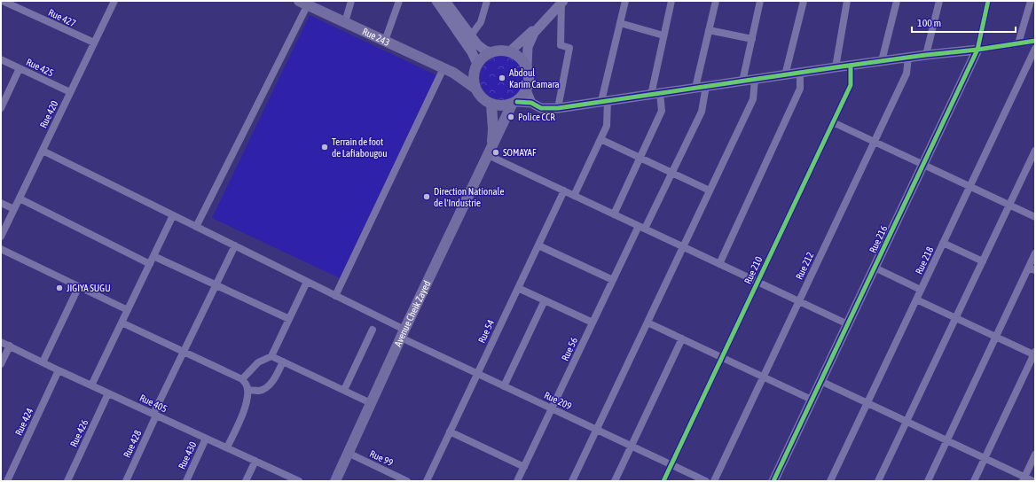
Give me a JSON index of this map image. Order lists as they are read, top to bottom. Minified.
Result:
{"streets":{"main road":["Rue 243","Avenue Cheik Zayed"],"street":["Rue 427","Rue 425","Rue 420","Rue 216","Rue 218","Rue 212","Rue 210","Rue 54","Rue 56","Rue 209","Rue 405","Rue 424","Rue 426","Rue 428","Rue 430","Rue 99"]},"crossings":[["Rue 427","Rue 420"],["Rue 243","Avenue Cheik Zayed"],["Rue 425","Rue 420"],["Rue 420","Rue 209"],["Rue 210","Rue 209"],["Avenue Cheik Zayed","Rue 209"],["Avenue Cheik Zayed","Rue 99"],["Rue 54","Rue 209"],["Rue 56","Rue 209"],["Rue 209","Rue 428"],["Rue 405","Rue 424"],["Rue 405","Rue 426"],["Rue 405","Rue 428"],["Rue 405","Rue 430"]],"places":["Abdoul Karim Camara","Police CCR","Terrain de foot de Lafiabougou","SOMAYAF","Direction Nationale de l'Industrie","JIGIYA SUGU"],"scale_bar":"100 m"}
